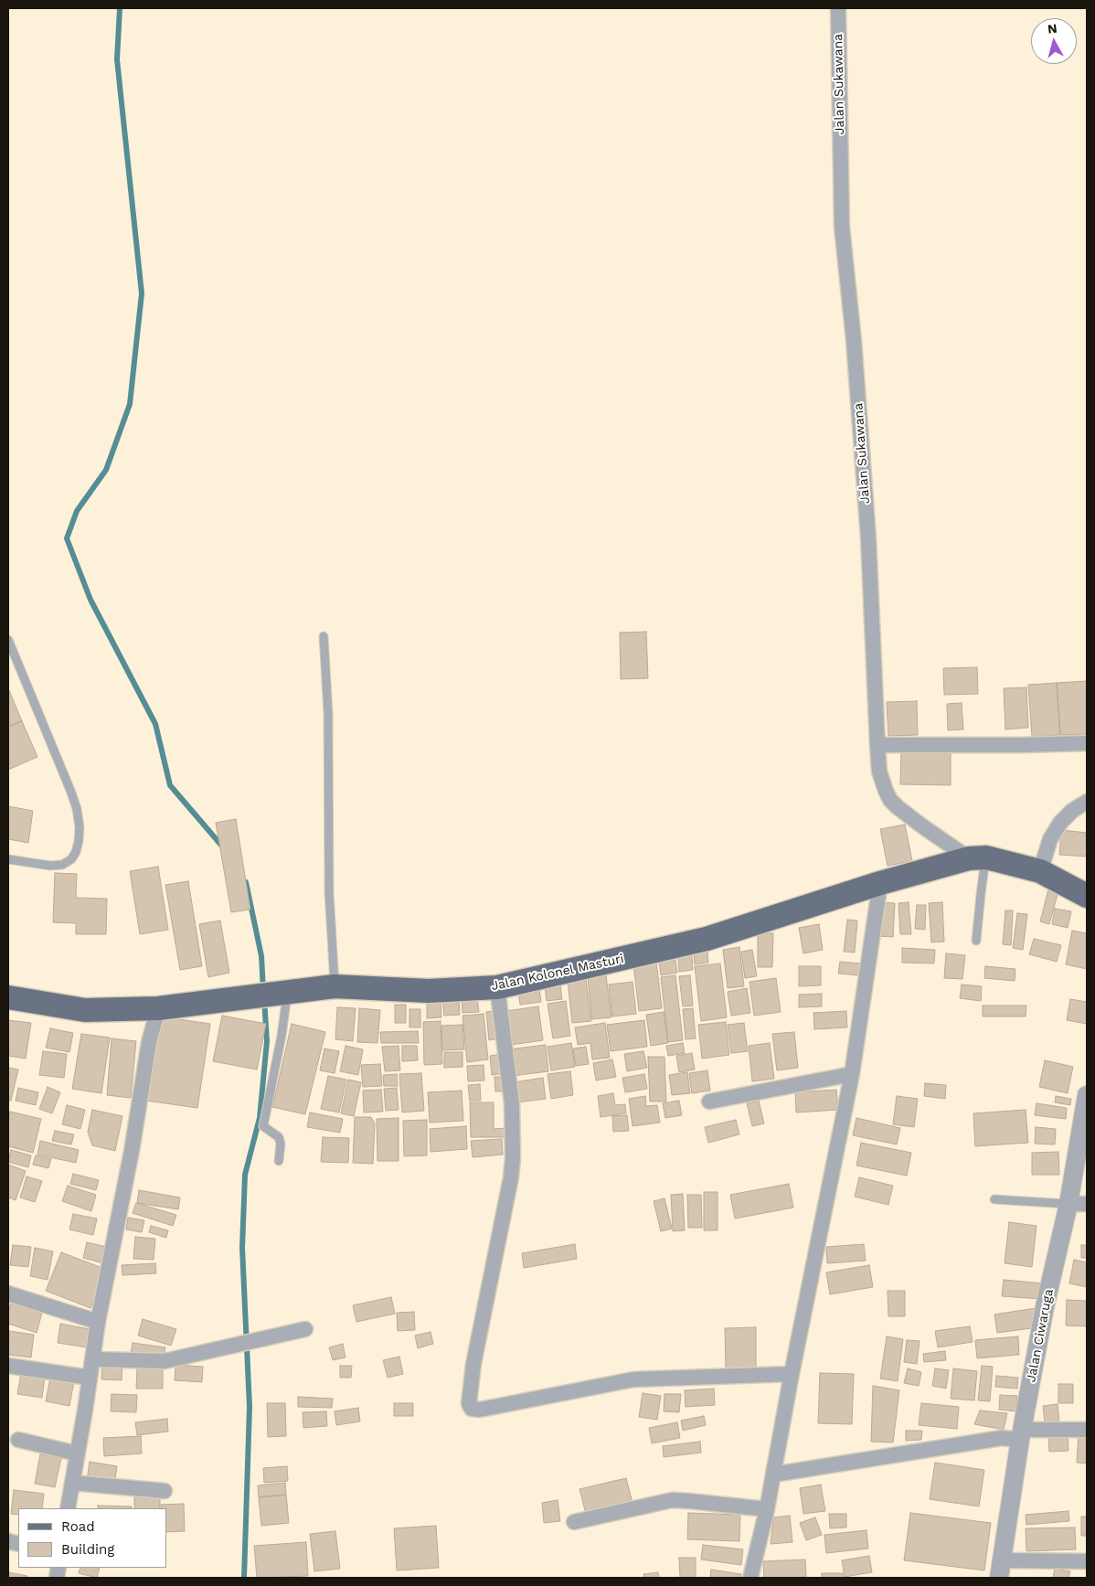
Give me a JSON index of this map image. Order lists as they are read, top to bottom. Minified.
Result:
{"streets":{"main road":["Jalan Kolonel Masturi"],"street":["Jalan Sukawana","Jalan Ciwaruga"]},"crossings":[["Jalan Sukawana","Jalan Kolonel Masturi"]],"legend":["Road","Building"],"north":"top"}
